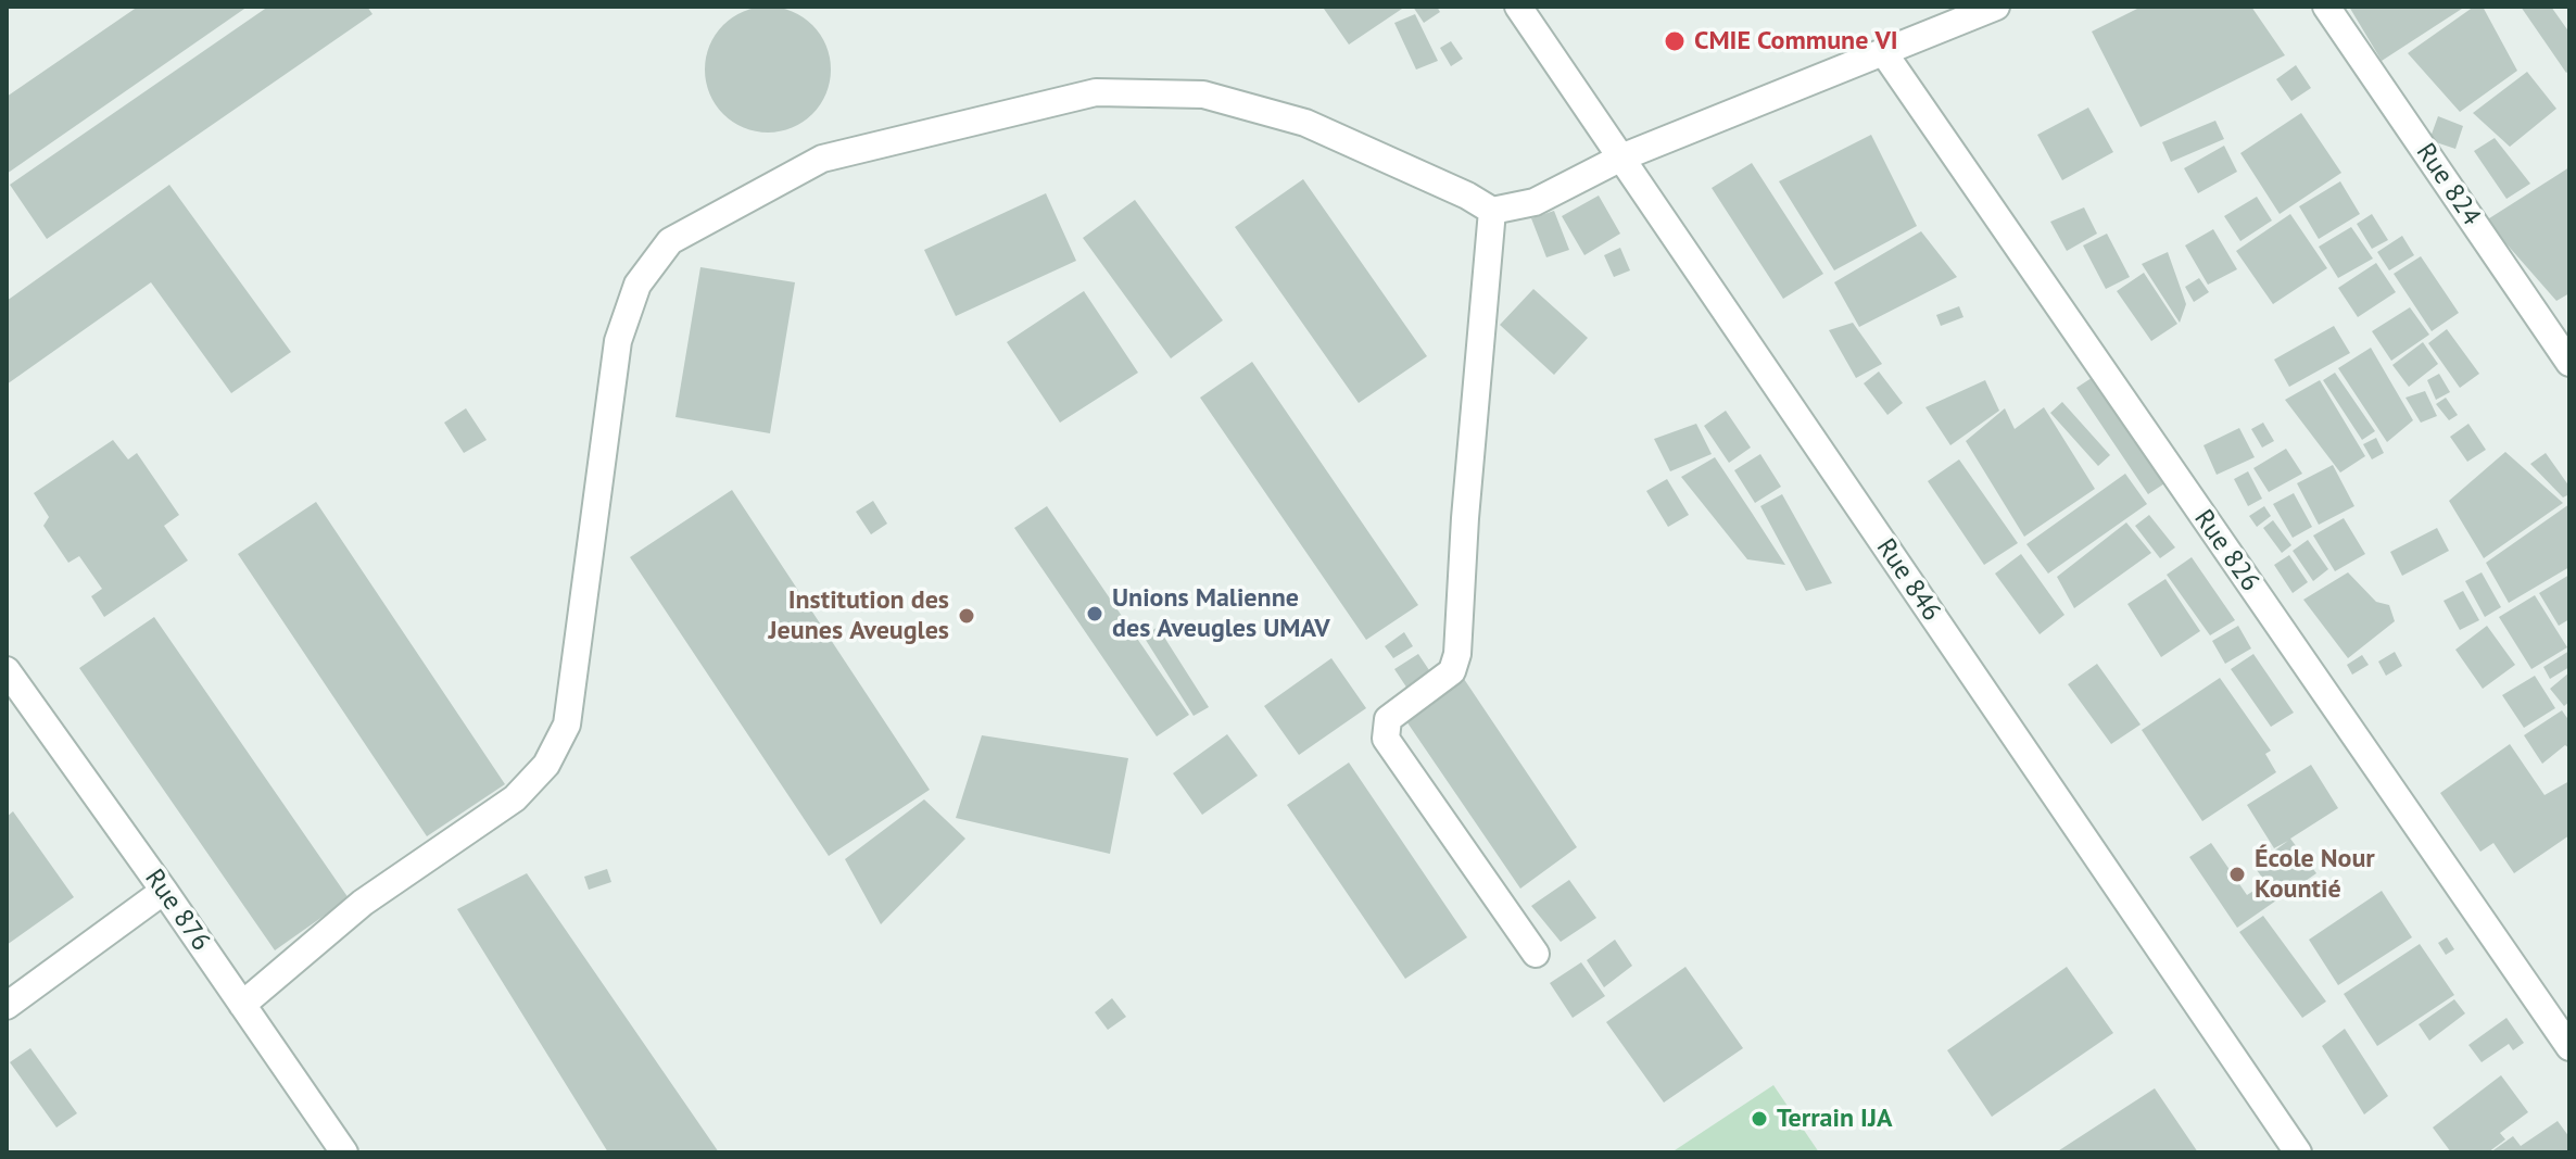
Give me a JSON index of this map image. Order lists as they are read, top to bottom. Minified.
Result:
{"streets":{"street":["Rue 824","Rue 826","Rue 846","Rue 876"]},"places":["CMIE Commune VI","Unions Malienne des Aveugles UMAV","Institution des Jeunes Aveugles","École Nour Kountié","Terrain IJA"]}
